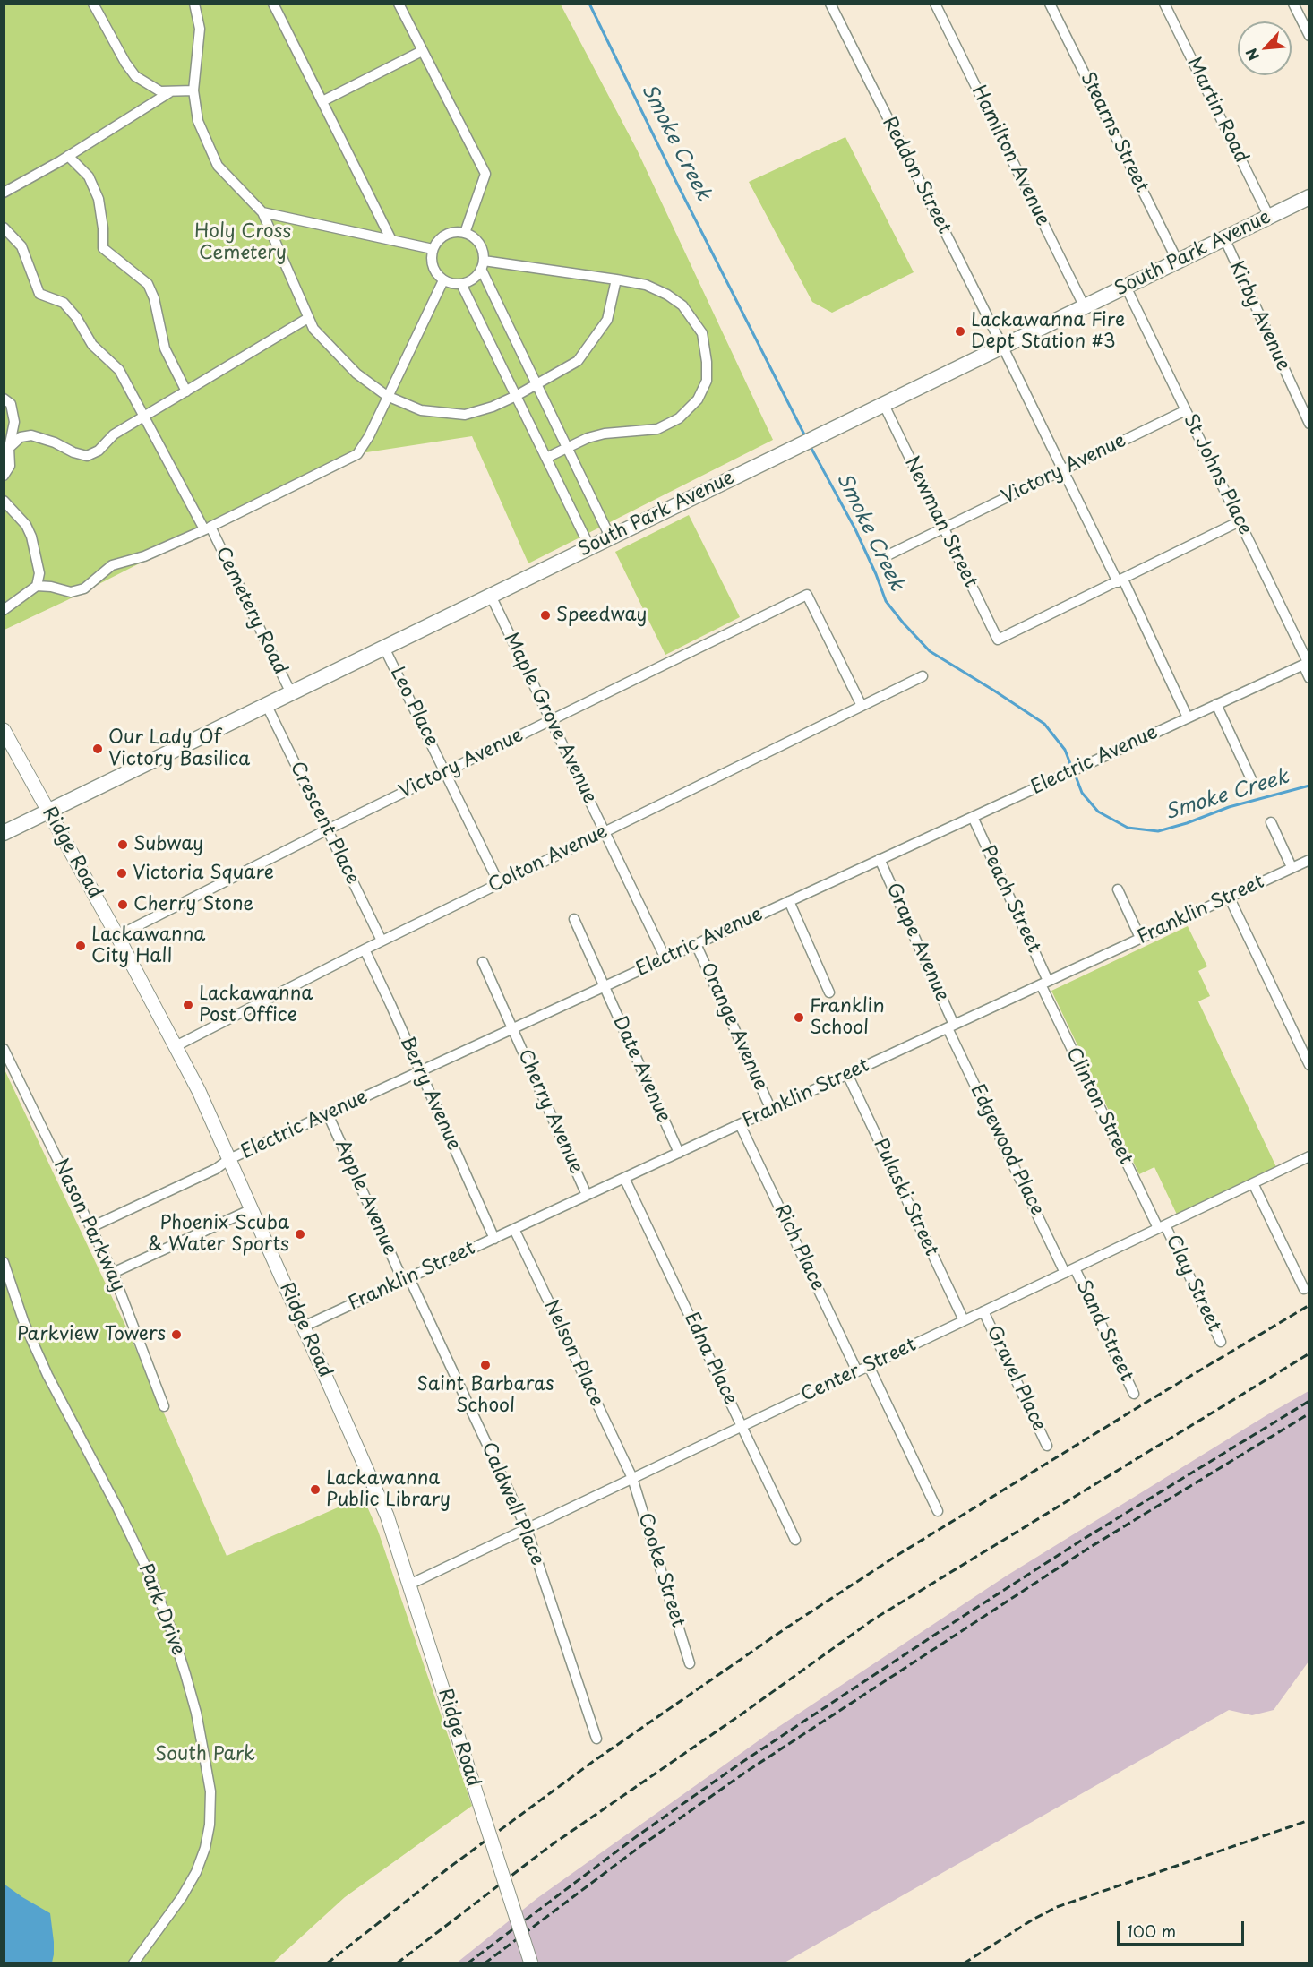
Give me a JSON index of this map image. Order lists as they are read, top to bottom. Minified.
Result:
{"streets":{"main road":["South Park Avenue","Ridge Road"],"street":["Martin Road","Stearns Street","Hamilton Avenue","Reddon Street","Kirby Avenue","Victory Avenue","St Johns Place","Newman Street","Cemetery Road","Leo Place","Maple Grove Avenue","Electric Avenue","Crescent Place","Colton Avenue","Peach Street","Franklin Street","Grape Avenue","Orange Avenue","Date Avenue","Berry Avenue","Clinton Street","Cherry Avenue","Edgewood Place","Apple Avenue","Pulaski Street","Nason Parkway","Rich Place","Clay Street","Sand Street","Nelson Place","Edna Place","Center Street","Gravel Place","Caldwell Place","Cooke Street","Park Drive"]},"crossings":[["Martin Road","South Park Avenue"],["Stearns Street","South Park Avenue"],["Hamilton Avenue","South Park Avenue"],["Reddon Street","South Park Avenue"],["Reddon Street","Victory Avenue"],["Reddon Street","Newman Street"],["Reddon Street","Electric Avenue"],["South Park Avenue","Kirby Avenue"],["South Park Avenue","St Johns Place"],["South Park Avenue","Newman Street"],["South Park Avenue","Cemetery Road"],["South Park Avenue","Leo Place"],["South Park Avenue","Maple Grove Avenue"],["South Park Avenue","Crescent Place"],["South Park Avenue","Ridge Road"],["Victory Avenue","St Johns Place"],["Victory Avenue","Newman Street"],["Victory Avenue","Leo Place"],["Victory Avenue","Maple Grove Avenue"],["Victory Avenue","Crescent Place"],["Victory Avenue","Ridge Road"],["Victory Avenue","Colton Avenue"],["St Johns Place","Electric Avenue"],["Leo Place","Colton Avenue"],["Maple Grove Avenue","Electric Avenue"],["Maple Grove Avenue","Colton Avenue"],["Electric Avenue","Ridge Road"],["Electric Avenue","Peach Street"],["Electric Avenue","Grape Avenue"],["Electric Avenue","Orange Avenue"],["Electric Avenue","Date Avenue"],["Electric Avenue","Berry Avenue"],["Electric Avenue","Cherry Avenue"],["Electric Avenue","Apple Avenue"],["Electric Avenue","Nason Parkway"],["Crescent Place","Colton Avenue"],["Ridge Road","Colton Avenue"],["Ridge Road","Franklin Street"],["Ridge Road","Center Street"],["Colton Avenue","Berry Avenue"],["Peach Street","Franklin Street"],["Peach Street","Clinton Street"],["Franklin Street","Grape Avenue"],["Franklin Street","Orange Avenue"],["Franklin Street","Date Avenue"],["Franklin Street","Berry Avenue"],["Franklin Street","Clinton Street"],["Franklin Street","Cherry Avenue"],["Franklin Street","Edgewood Place"],["Franklin Street","Apple Avenue"],["Franklin Street","Pulaski Street"],["Franklin Street","Rich Place"],["Franklin Street","Nelson Place"],["Franklin Street","Edna Place"],["Franklin Street","Caldwell Place"],["Grape Avenue","Edgewood Place"],["Clinton Street","Clay Street"],["Clinton Street","Center Street"],["Edgewood Place","Sand Street"],["Edgewood Place","Center Street"],["Apple Avenue","Caldwell Place"],["Pulaski Street","Center Street"],["Rich Place","Center Street"],["Clay Street","Center Street"],["Sand Street","Center Street"],["Nelson Place","Center Street"],["Nelson Place","Cooke Street"],["Edna Place","Center Street"],["Center Street","Gravel Place"],["Center Street","Caldwell Place"],["Center Street","Cooke Street"]],"water":["Smoke Creek"],"parks":["Holy Cross Cemetery","South Park"],"places":["Lackawanna Fire Dept Station #3","Speedway","Our Lady Of Victory Basilica","Subway","Victoria Square","Cherry Stone","Lackawanna City Hall","Lackawanna Post Office","Franklin School","Phoenix Scuba & Water Sports","Parkview Towers","Saint Barbaras School","Lackawanna Public Library"],"scale_bar":"100 m","north":"bottom left"}
